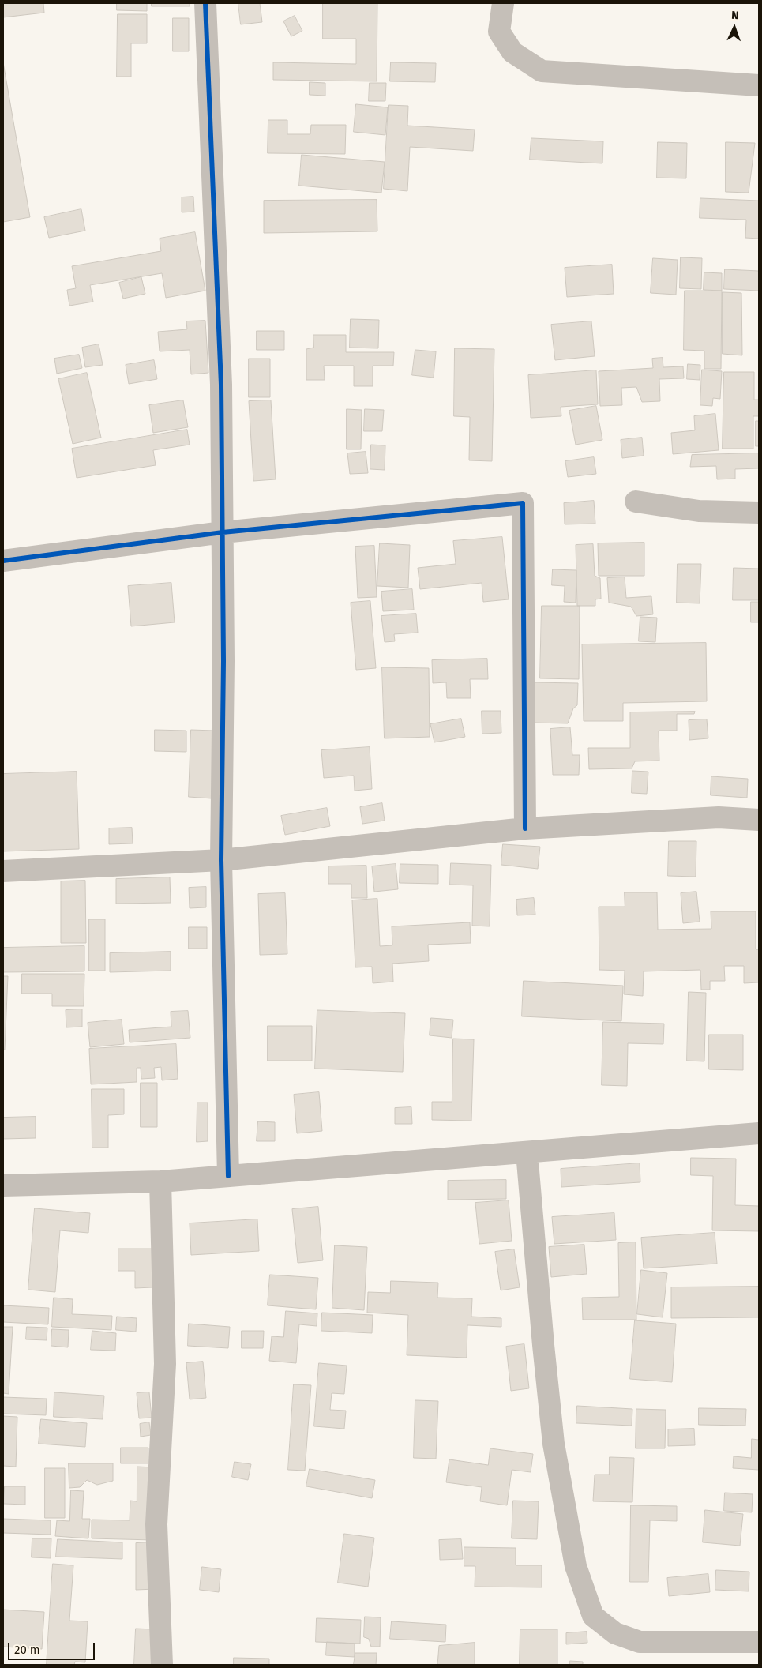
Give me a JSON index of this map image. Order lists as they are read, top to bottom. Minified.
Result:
{"scale_bar":"20 m","north":"top"}
